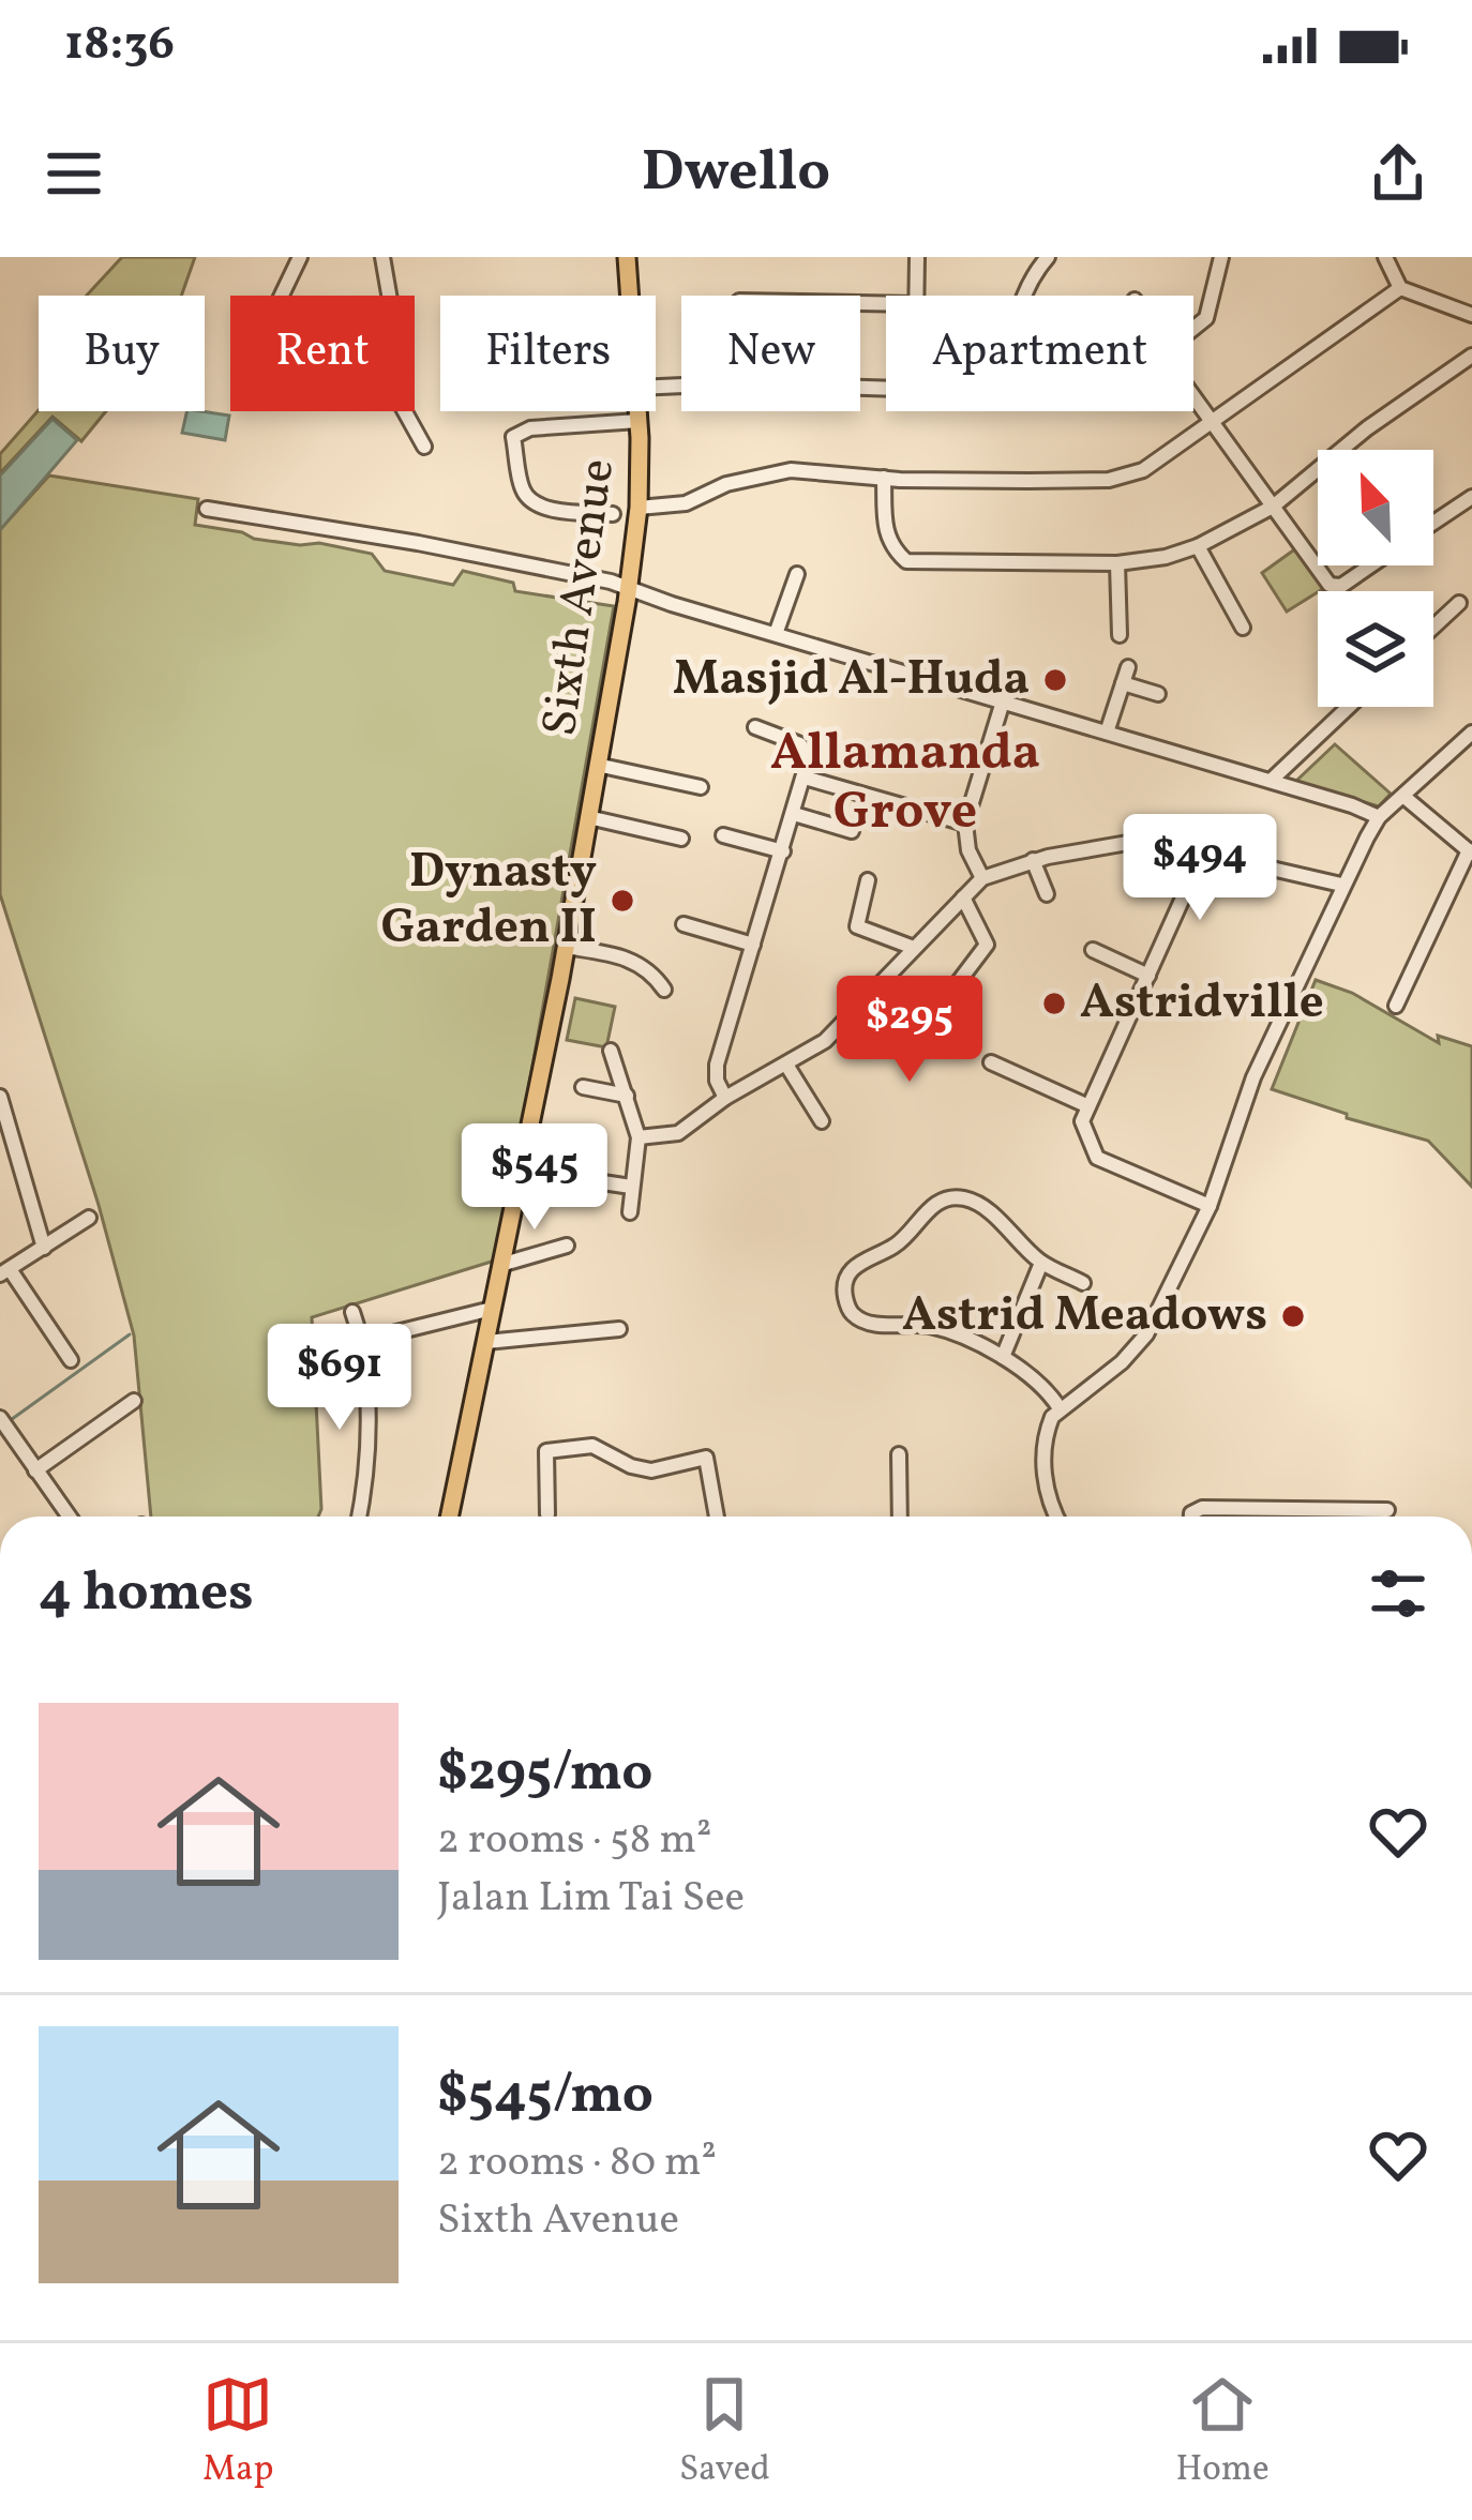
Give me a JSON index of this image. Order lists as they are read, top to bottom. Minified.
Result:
{"streets":{"main road":["Sixth Avenue"]},"districts":["Allamanda Grove"],"places":["Masjid Al-Huda","Dynasty Garden II","Astridville","Astrid Meadows"],"north":"top left","page":{"status":"18:36","header":"Dwello","chip":["Buy","Rent","Filters","New","Apartment"],"price":["$494","$295","$545","$691"],"heading":"4 homes","list":[{"name":"$295/mo","note":"2 rooms · 58 m² · Jalan Lim Tai See"},{"name":"$545/mo","note":"2 rooms · 80 m² · Sixth Avenue"}],"tabs":["Map","Saved","Home"]}}
